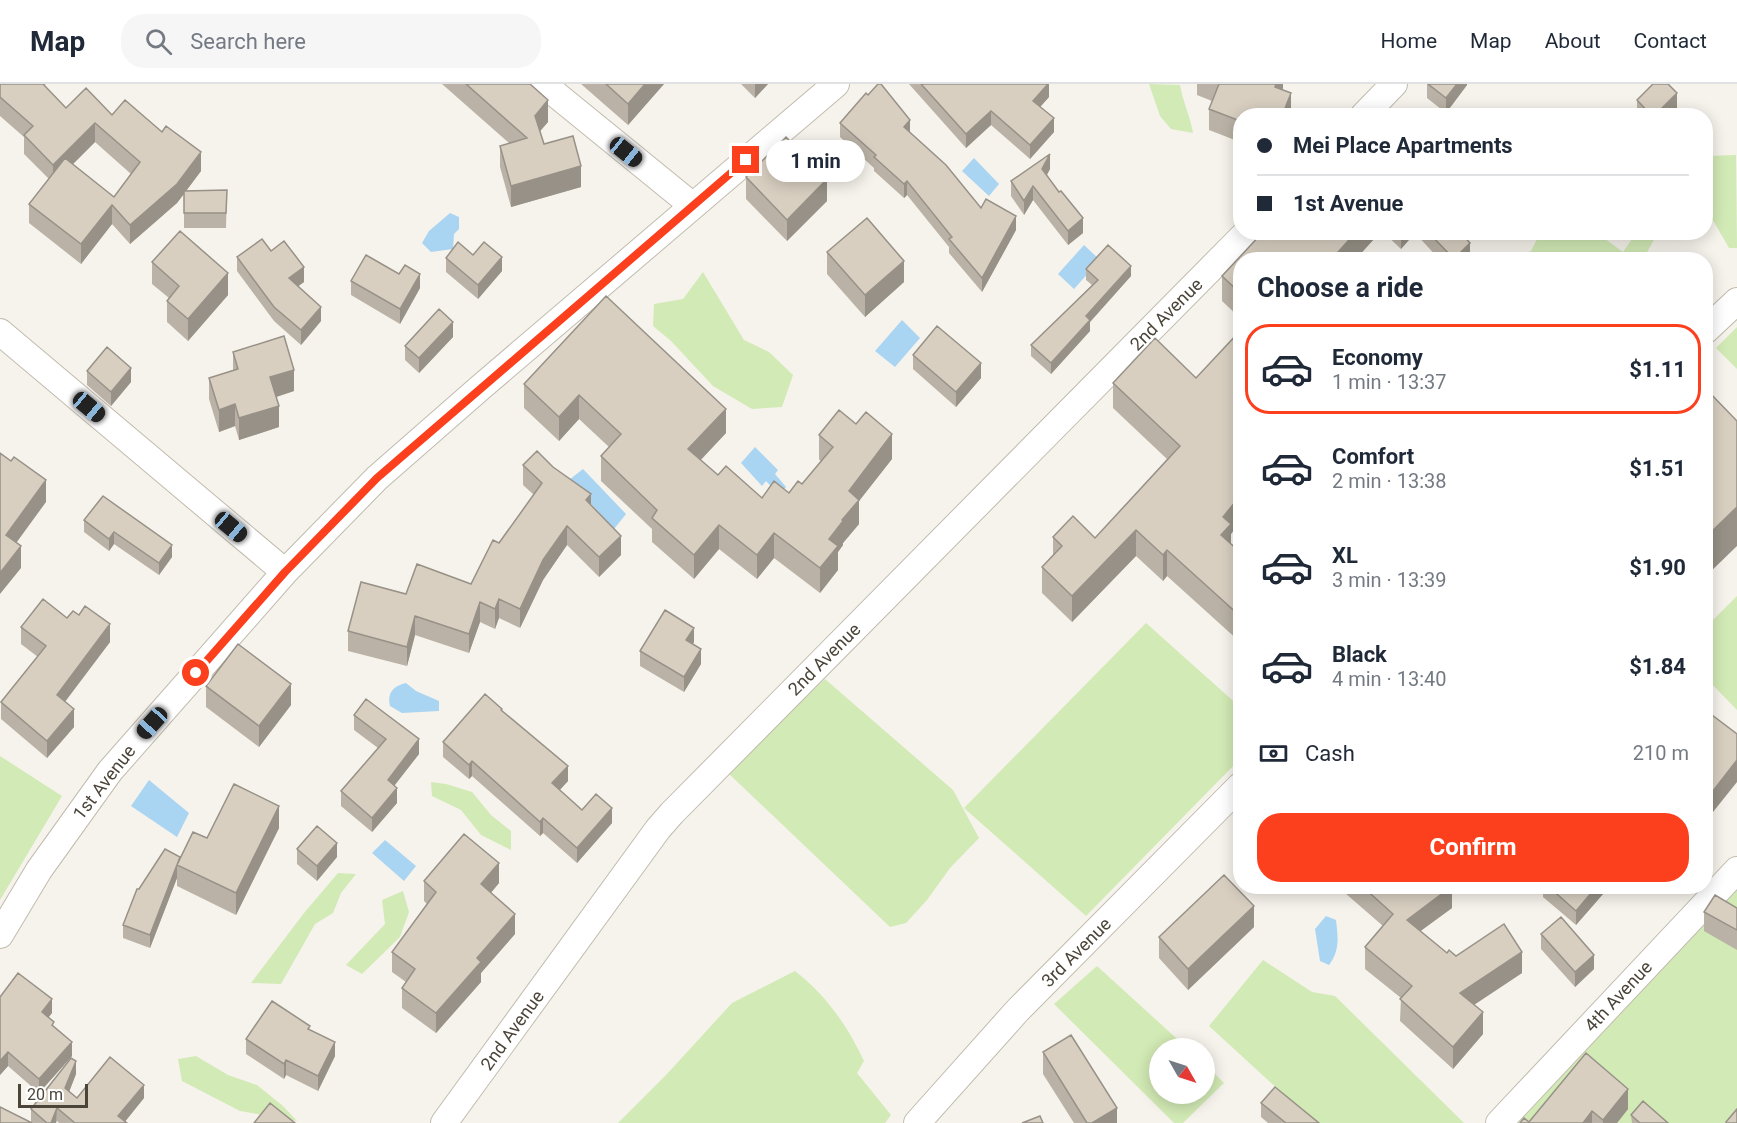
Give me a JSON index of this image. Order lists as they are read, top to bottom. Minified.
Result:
{"streets":{"street":["2nd Avenue","1st Avenue","3rd Avenue","4th Avenue"]},"scale_bar":"20 m","north":"bottom right","page":{"header":"Map","search":"Search here","nav":["Home","Map","About","Contact"],"banner":["Mei Place Apartments","1st Avenue"],"bubble":"1 min","heading":"Choose a ride","list":[{"name":"Economy","note":"1 min · 13:37","value":"$1.11"},{"name":"Comfort","note":"2 min · 13:38","value":"$1.51"},{"name":"XL","note":"3 min · 13:39","value":"$1.90"},{"name":"Black","note":"4 min · 13:40","value":"$1.84"}],"pay":["Cash","210 m"],"buttons":"Confirm","scale":"20 m"}}
